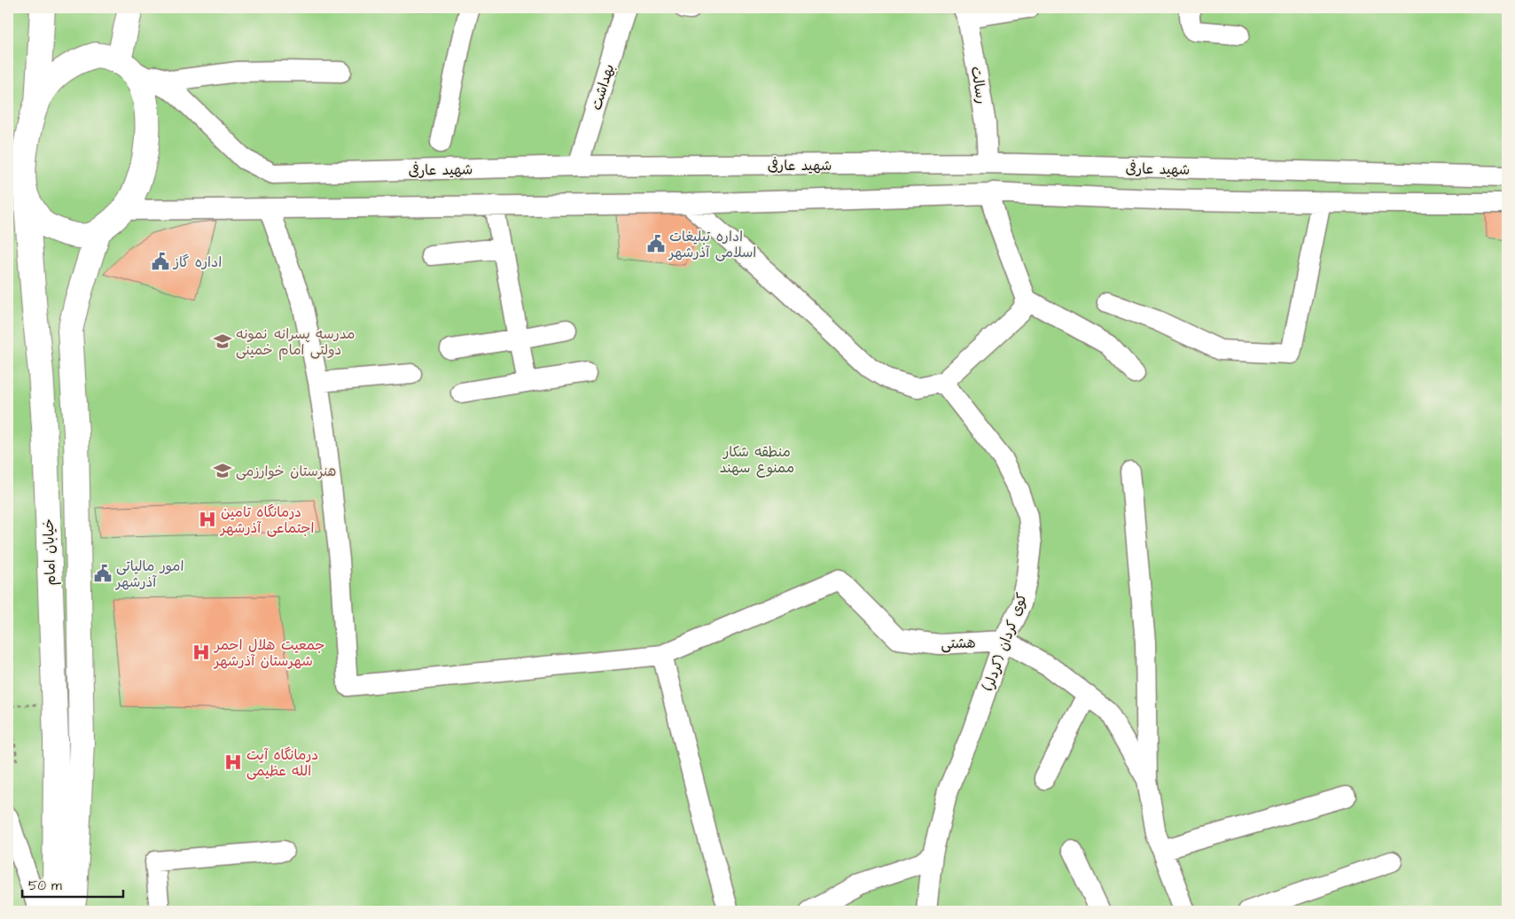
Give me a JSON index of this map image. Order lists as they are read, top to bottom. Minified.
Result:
{"streets":{"main road":["خیابان امام"],"street":["رسالت","بهداشت","شهید عارفی","کوی کردان (کردلر)","هشتی"]},"crossings":[["رسالت","شهید عارفی"],["بهداشت","شهید عارفی"],["شهید عارفی","خیابان امام"],["کوی کردان (کردلر)","هشتی"]],"parks":["منطقه شکار ممنوع سهند"],"places":{"public building":["اداره تبلیغات اسلامی آذرشهر","اداره گاز","امور مالیاتی آذرشهر"],"school or university":["مدرسه پسرانه نمونه دولتی امام خمینی","هنرستان خوارزمی"],"hospital":["درمانگاه تامین اجتماعی آذرشهر","جمعیت هلال احمر شهرستان آذرشهر","درمانگاه آیت الله عظیمی"]},"scale_bar":"50 m"}
